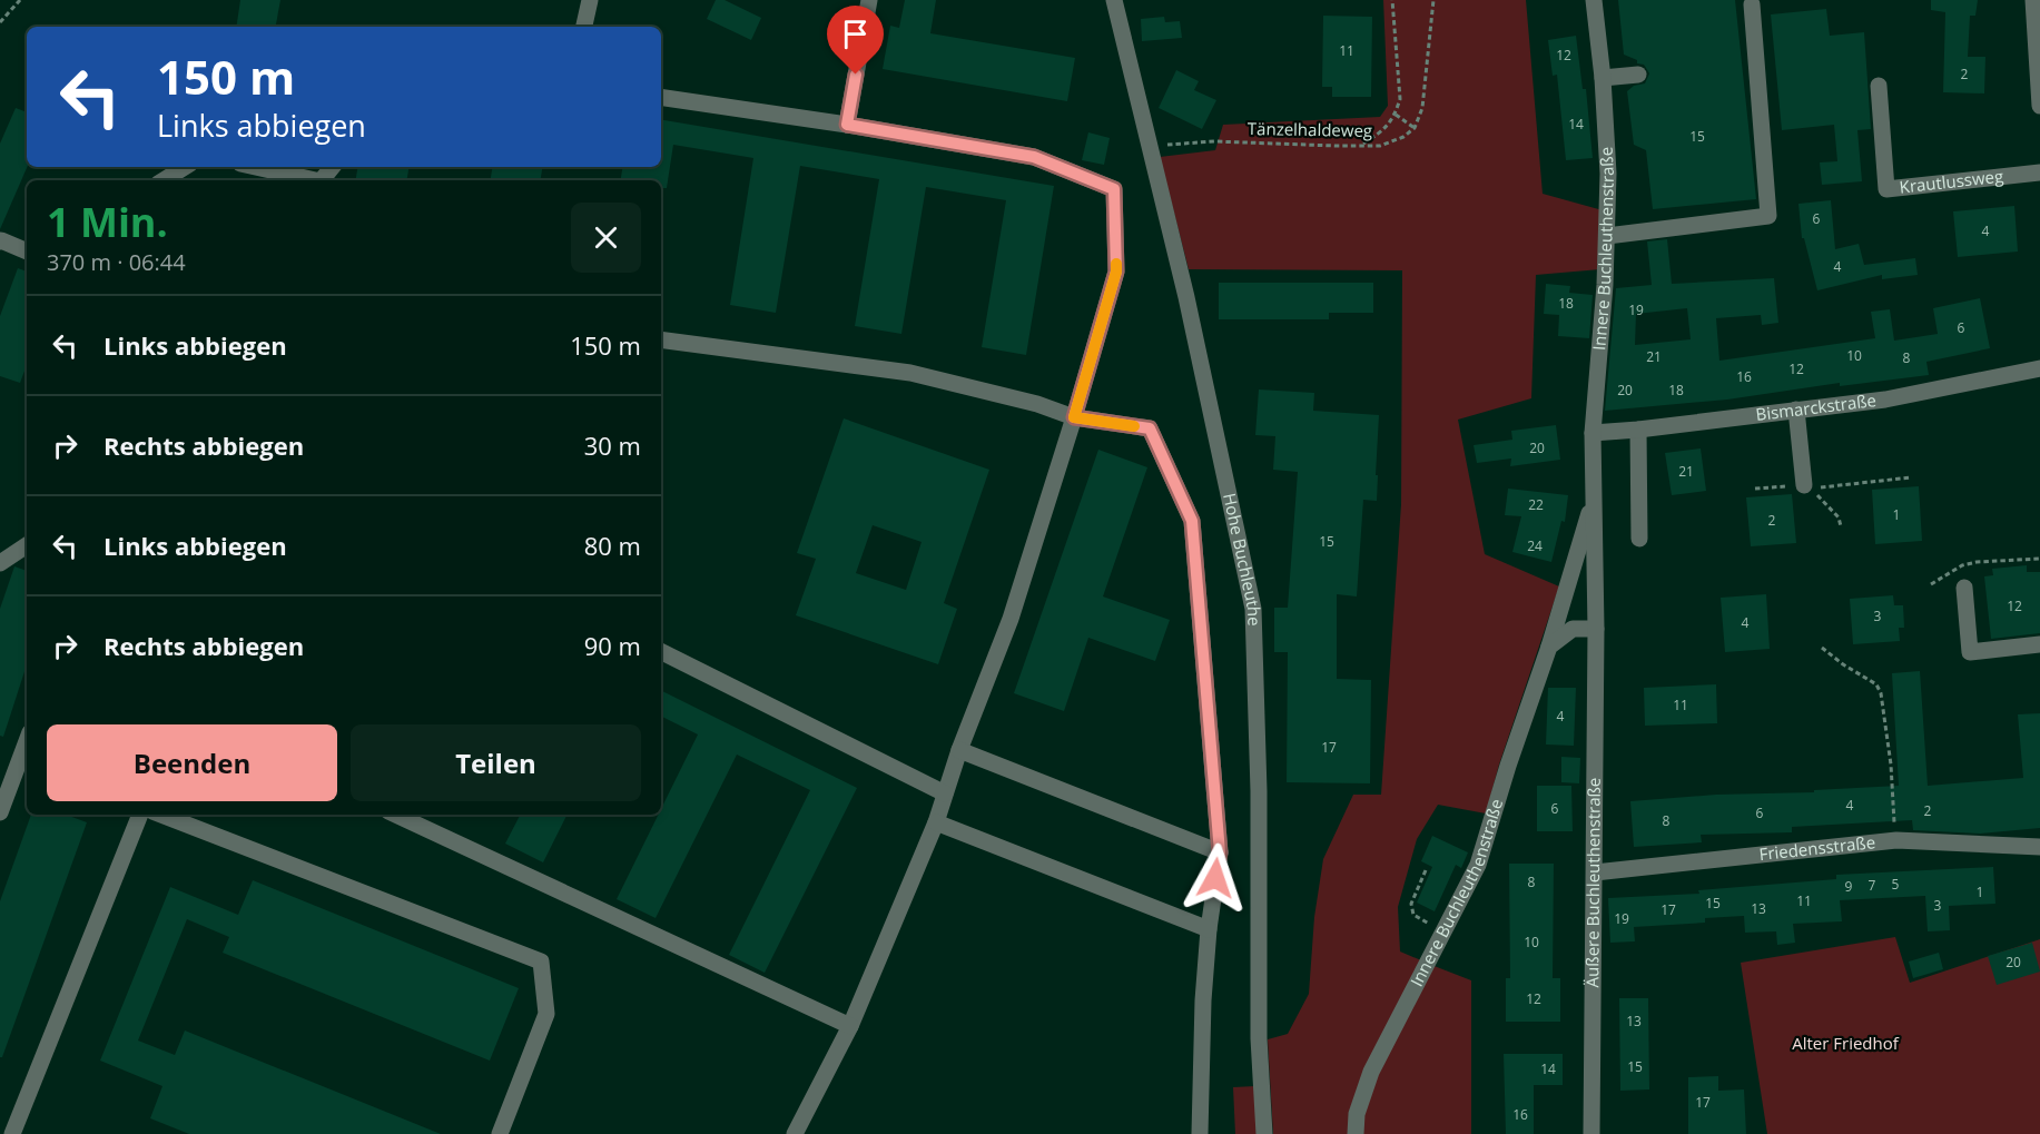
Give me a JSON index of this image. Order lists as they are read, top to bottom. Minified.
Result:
{"streets":{"street":["Krautlussweg","Innere Buchleuthenstraße","Bismarckstraße","Hohe Buchleuthe","Friedensstraße","Äußere Buchleuthenstraße"],"path":["Tänzelhaldeweg"]},"crossings":[["Tänzelhaldeweg","Hohe Buchleuthe"],["Innere Buchleuthenstraße","Bismarckstraße"],["Innere Buchleuthenstraße","Äußere Buchleuthenstraße"],["Friedensstraße","Äußere Buchleuthenstraße"]],"parks":["Alter Friedhof"],"house_numbers":["11","12","2","14","15","6","4","4","18","19","6","10","21","8","12","16","20","18","20","21","22","1","2","15","24","12","3","4","11","4","17","4","6","2","6","8","8","5","7","9","1","11","15","3","13","17","19","10","20","12","13","15","14","17","16"],"page":{"turn":["150 m","Links abbiegen"],"heading":["1 Min.","370 m · 06:44"],"list":[{"name":"Links abbiegen","value":"150 m"},{"name":"Rechts abbiegen","value":"30 m"},{"name":"Links abbiegen","value":"80 m"},{"name":"Rechts abbiegen","value":"90 m"}],"buttons":["Beenden","Teilen"]}}
